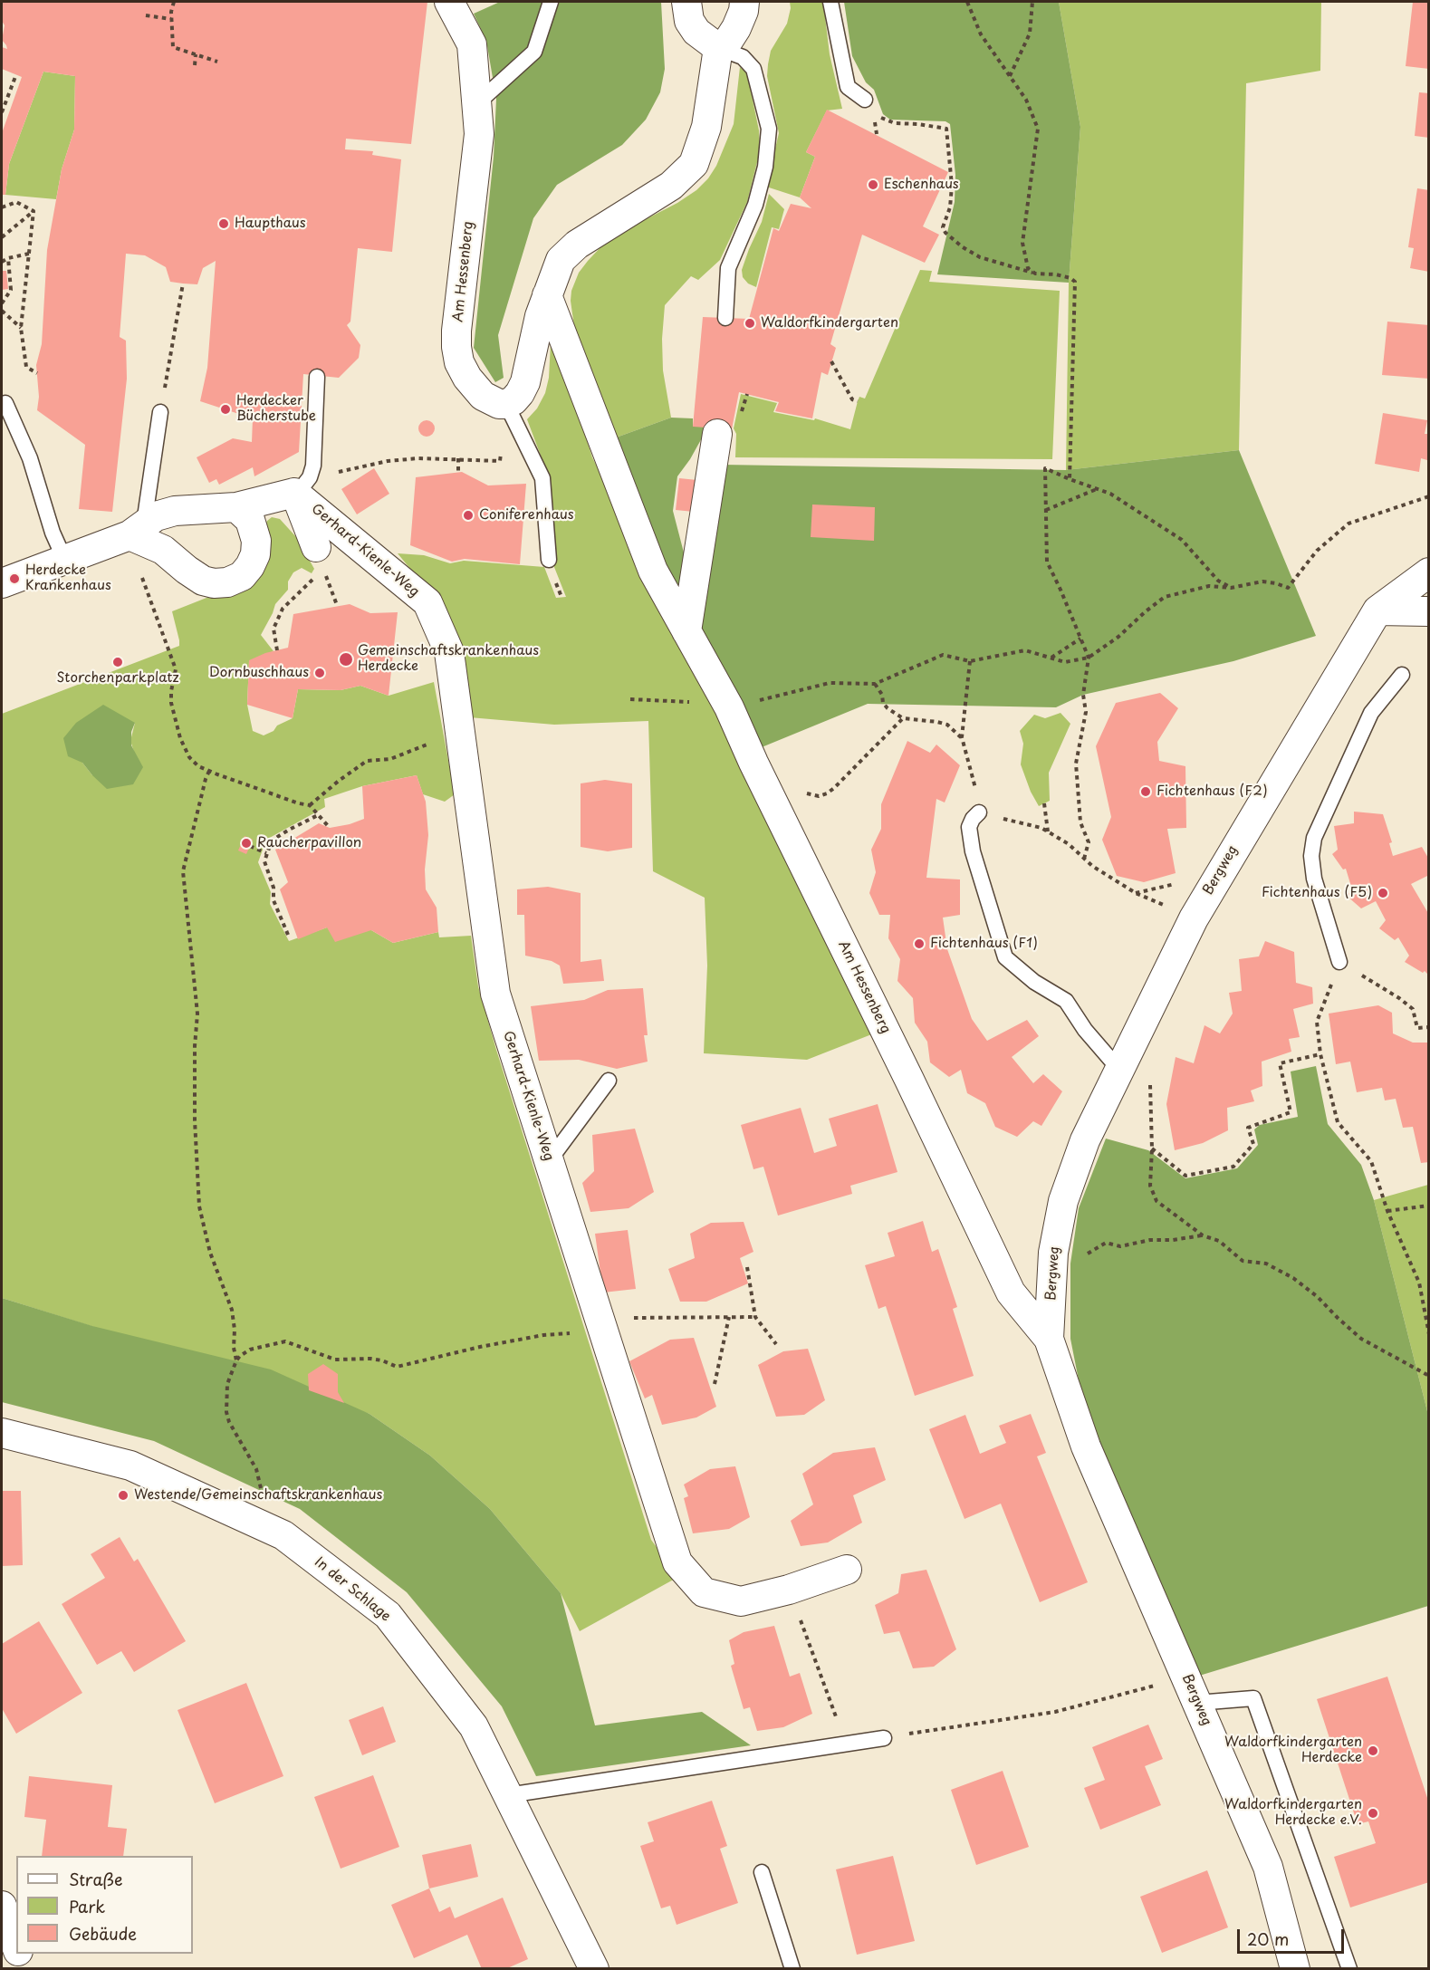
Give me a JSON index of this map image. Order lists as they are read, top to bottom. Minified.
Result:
{"streets":{"street":["Am Hessenberg","Gerhard-Kienle-Weg","Bergweg","In der Schlage"]},"crossings":[["Am Hessenberg","Bergweg"]],"places":["Eschenhaus","Haupthaus","Waldorfkindergarten","Herdecker Bücherstube","Coniferenhaus","Herdecke Krankenhaus","Gemeinschaftskrankenhaus Herdecke","Storchenparkplatz","Dornbuschhaus","Fichtenhaus (F2)","Raucherpavillon","Fichtenhaus (F5)","Fichtenhaus (F1)","Westende/Gemeinschaftskrankenhaus","Waldorfkindergarten Herdecke","Waldorfkindergarten Herdecke e.V."],"legend":["Straße","Park","Gebäude"],"scale_bar":"20 m"}
